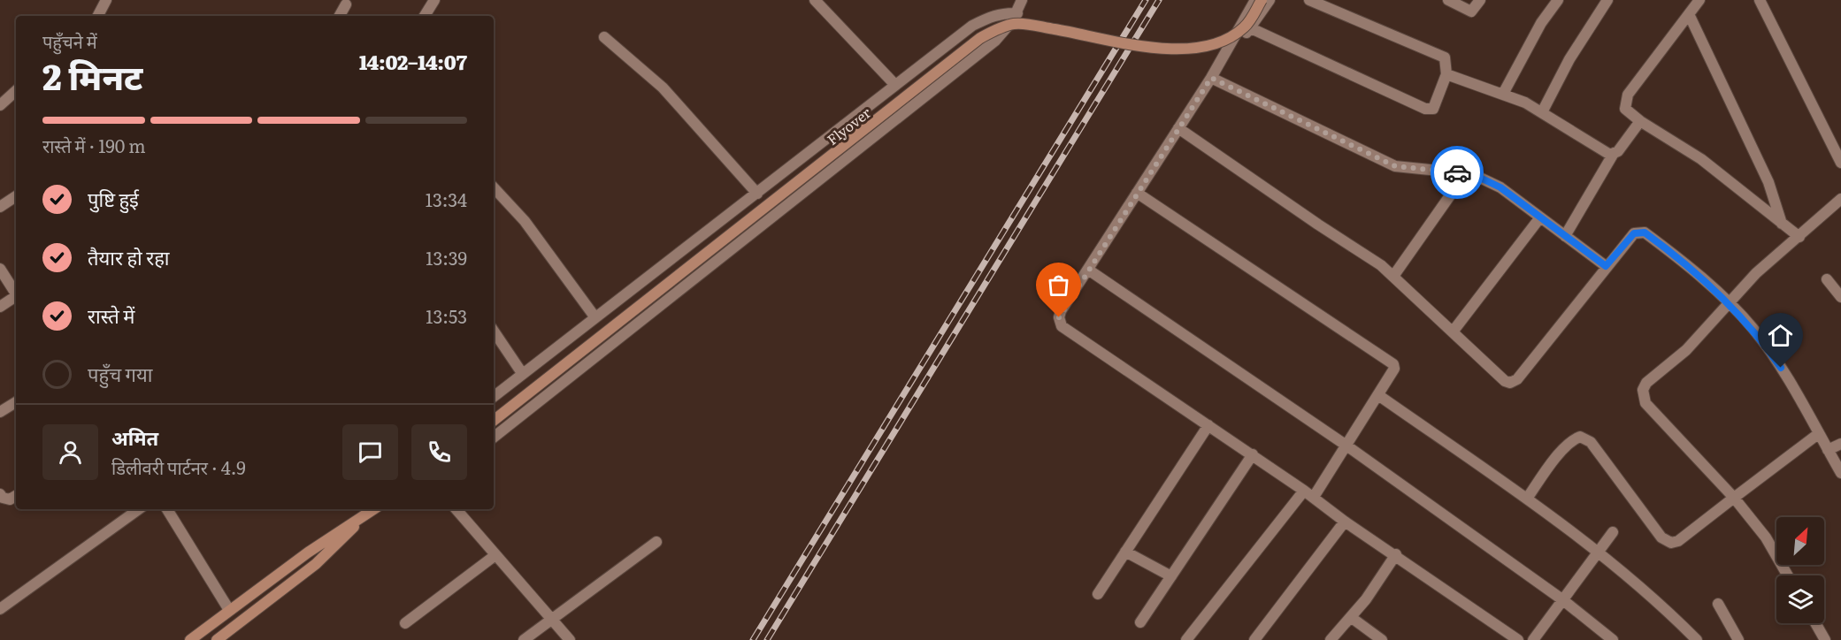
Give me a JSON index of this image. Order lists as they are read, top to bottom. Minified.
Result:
{"streets":{"main road":["Flyover"]},"north":"top right","page":{"heading":["2 मिनट","पहुँचने में","14:02–14:07"],"panel":["अमित","डिलीवरी पार्टनर · 4.9"],"bar":"रास्ते में · 190 m","list":[["पुष्टि हुई","13:34"],["तैयार हो रहा","13:39"],["रास्ते में","13:53"],"पहुँच गया"]}}
